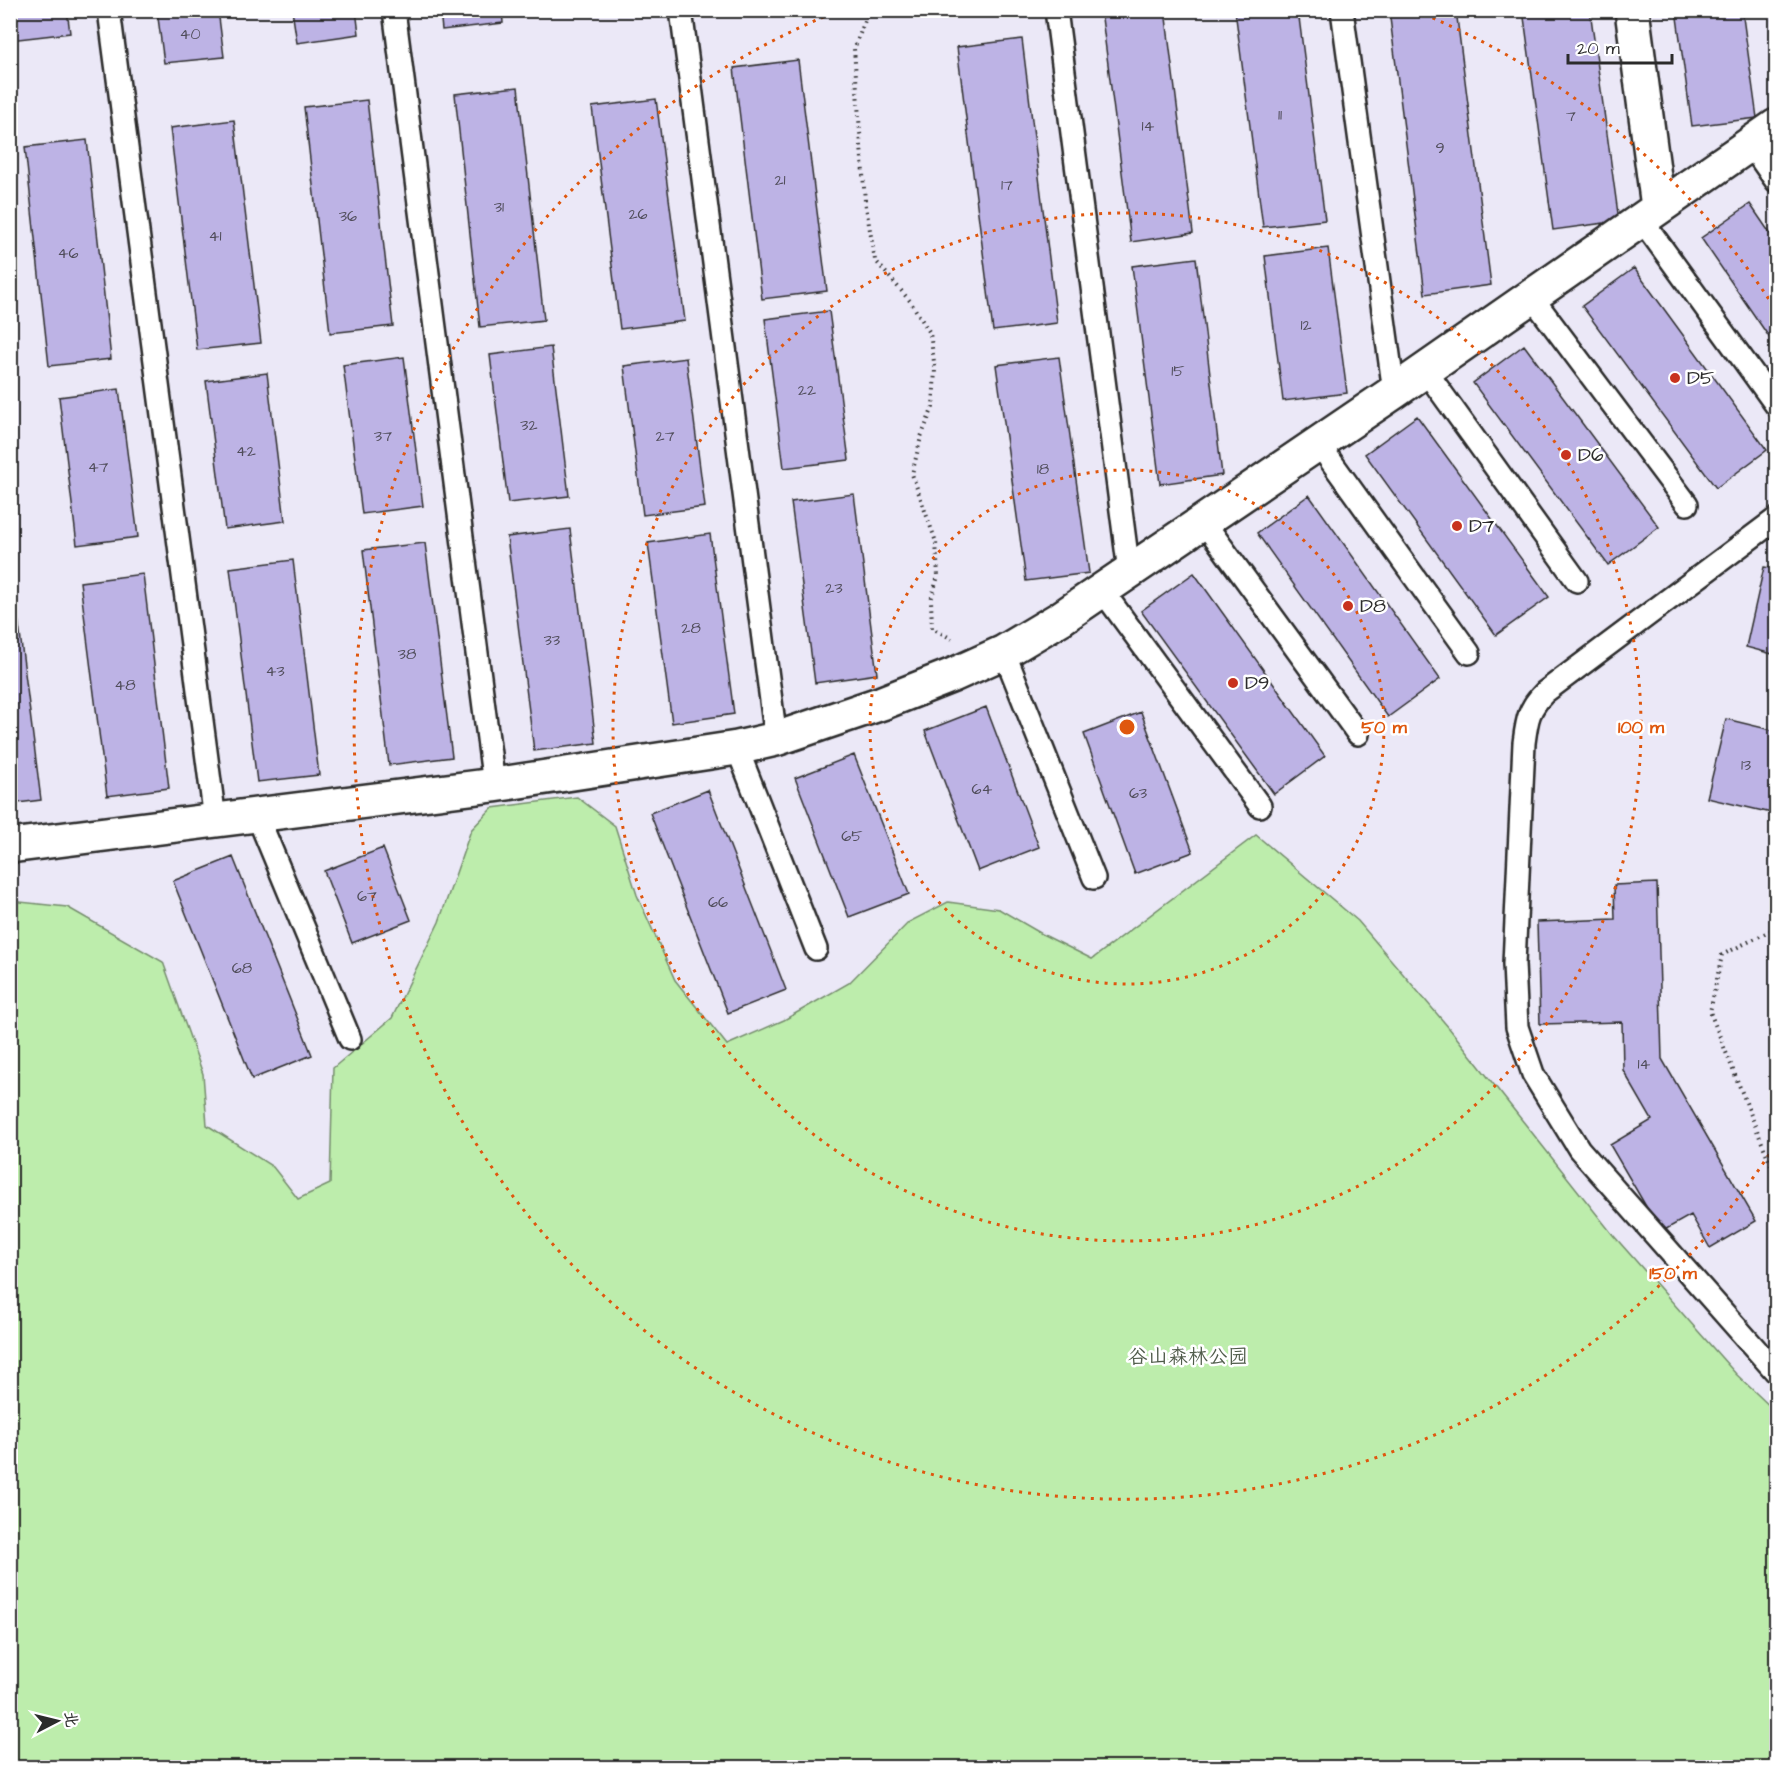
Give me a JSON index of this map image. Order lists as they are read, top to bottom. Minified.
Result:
{"parks":["谷山森林公园"],"places":["D5","D6","D7","D8","D9"],"house_numbers":["40","11","7","14","9","21","17","31","26","36","41","46","12","15","22","32","37","27","42","47","18","23","28","33","38","43","48","13","64","63","65","67","66","68","14"],"scale_bar":"20 m","north":"right","rings":["50 m","100 m","150 m"]}
